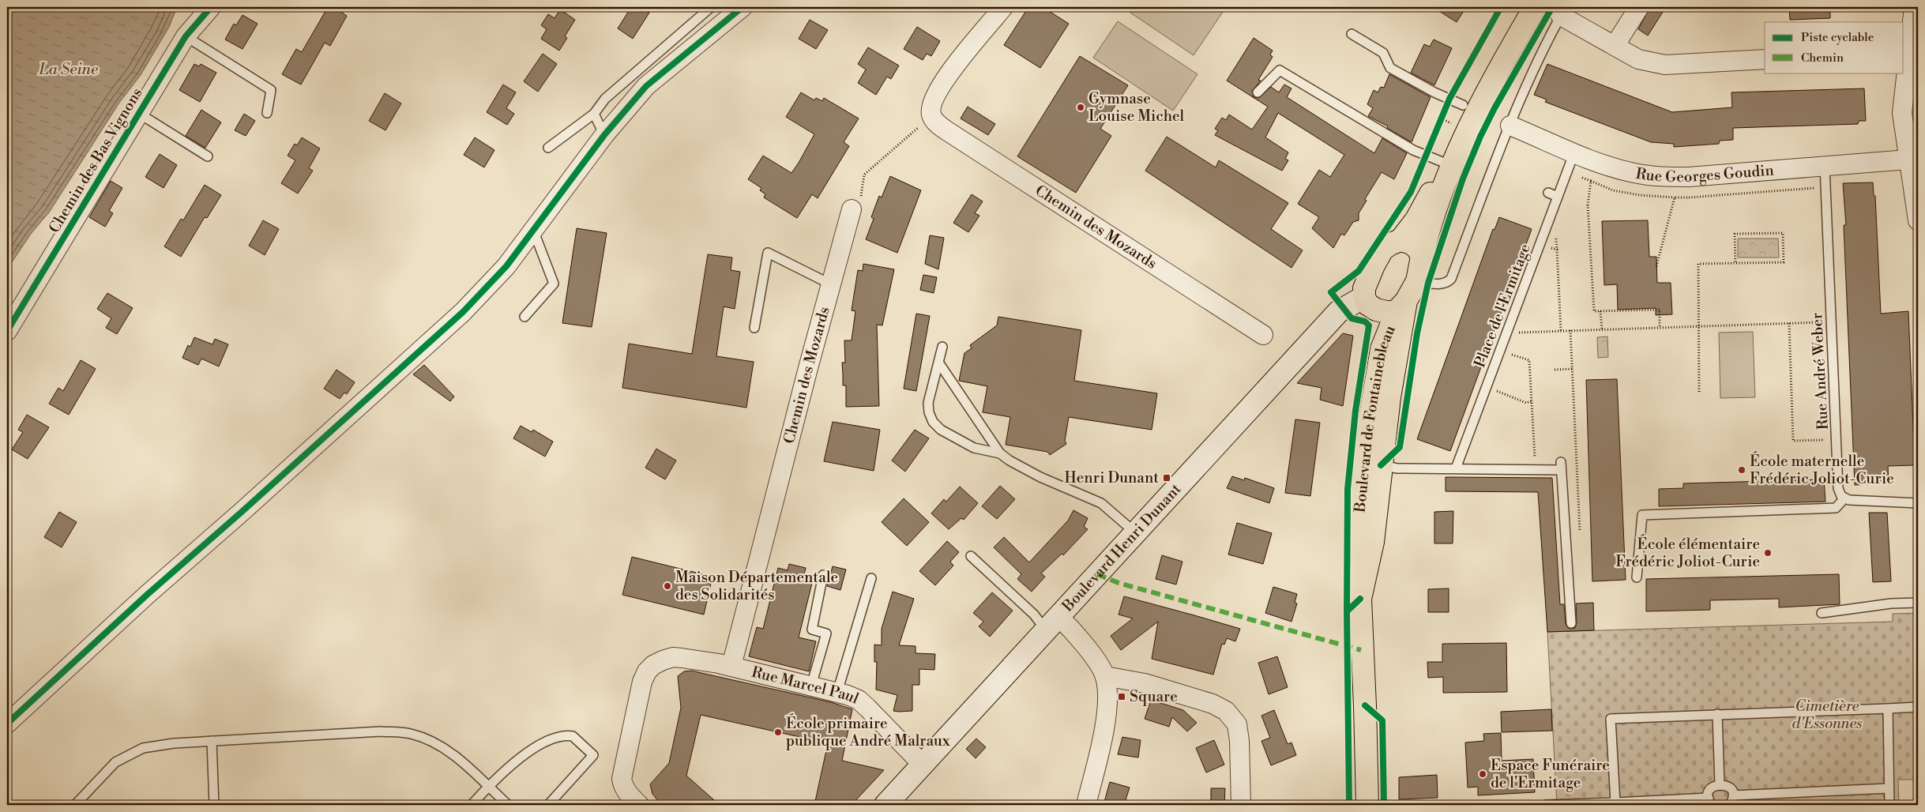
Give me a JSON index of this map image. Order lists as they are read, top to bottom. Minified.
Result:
{"streets":{"main road":["Boulevard de Fontainebleau","Boulevard Henri Dunant"],"street":["Chemin des Bas Vignons","Rue Georges Goudin","Chemin des Mozards","Rue Marcel Paul"],"lane":["Place de l'Ermitage","Rue André Weber"]},"crossings":[["Rue Georges Goudin","Place de l'Ermitage"],["Rue Georges Goudin","Rue André Weber"],["Chemin des Mozards","Rue Marcel Paul"],["Boulevard de Fontainebleau","Boulevard Henri Dunant"],["Boulevard Henri Dunant","Rue Marcel Paul"]],"water":["La Seine"],"parks":["Cimetière d'Essonnes"],"places":{"other":["Gymnase Louise Michel","École maternelle Frédéric Joliot-Curie","École élémentaire Frédéric Joliot-Curie","Maison Départementale des Solidarités","École primaire publique André Malraux","Espace Funéraire de l'Ermitage"],"transit":["Henri Dunant","Square"]},"legend":["Piste cyclable","Chemin"]}
